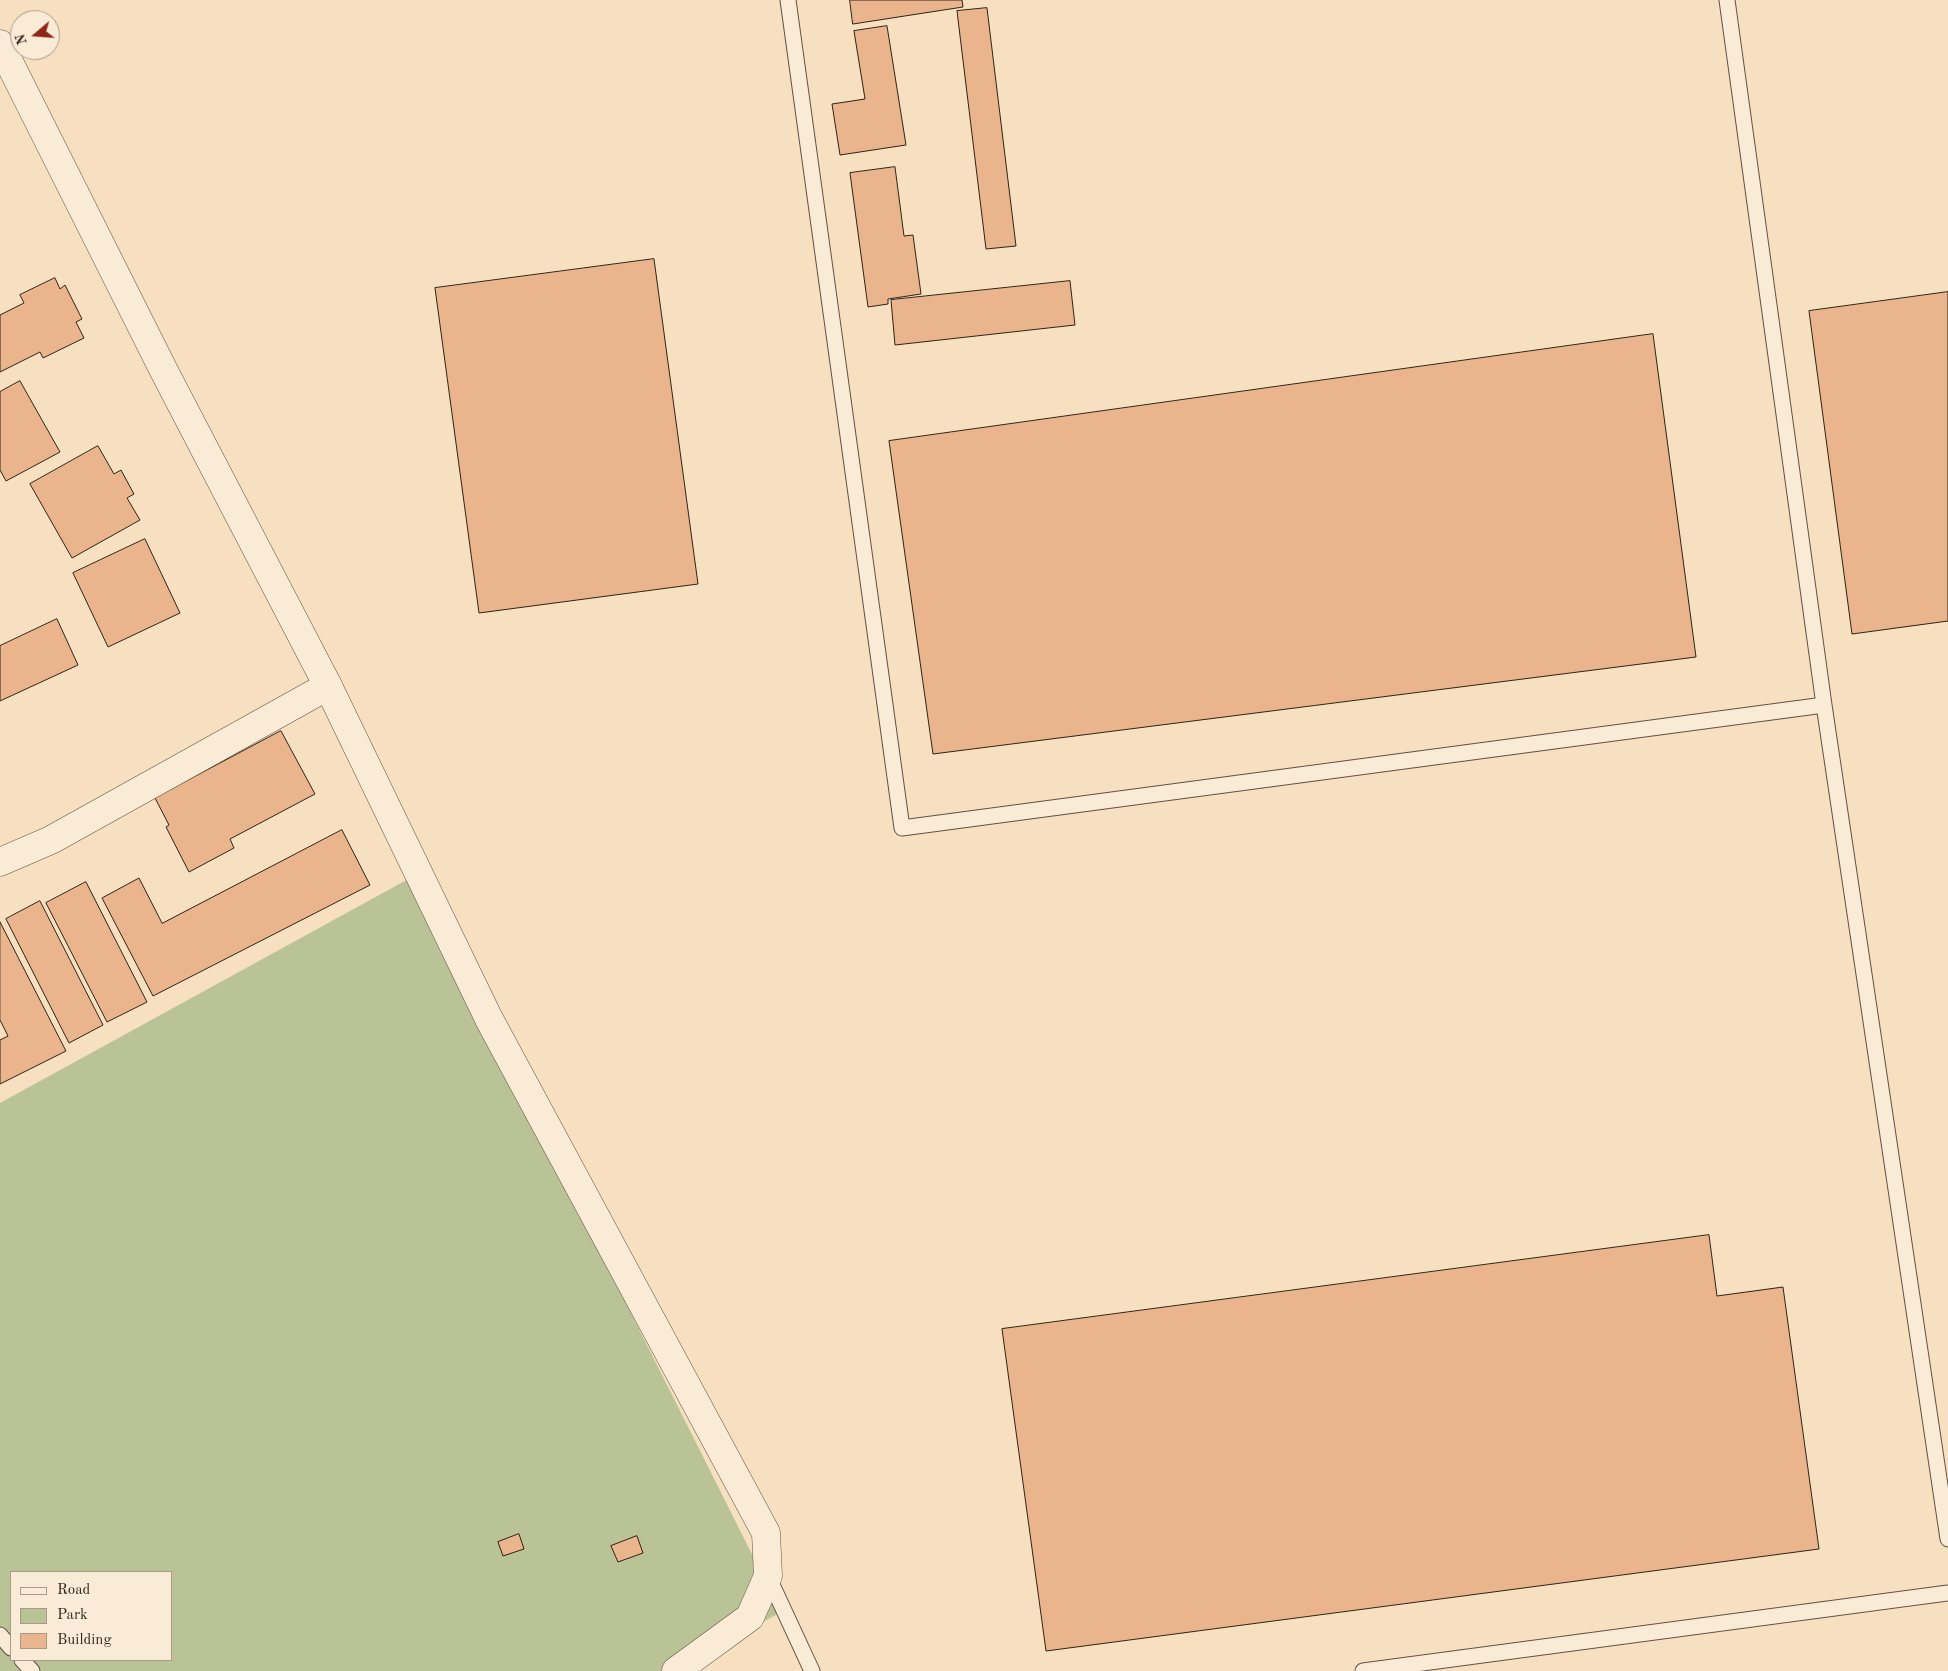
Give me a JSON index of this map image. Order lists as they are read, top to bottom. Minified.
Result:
{"legend":["Road","Park","Building"],"north":"left"}
